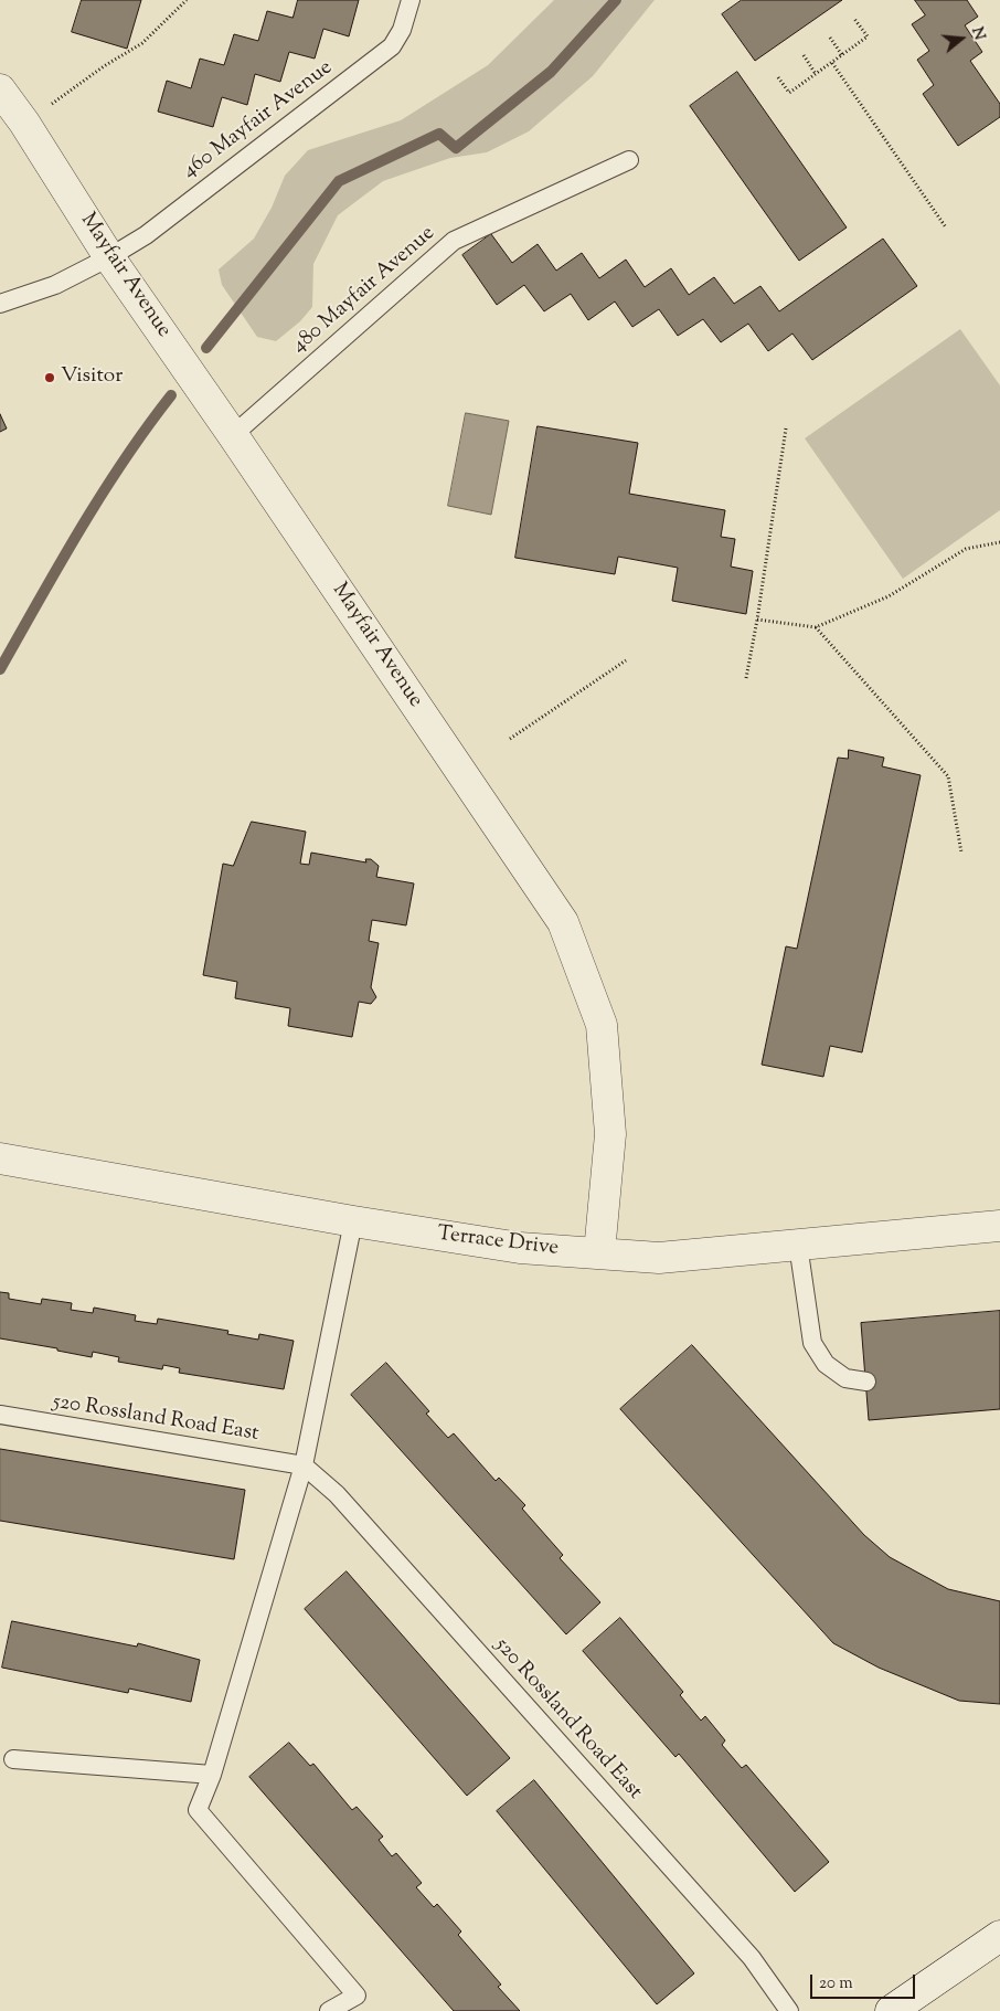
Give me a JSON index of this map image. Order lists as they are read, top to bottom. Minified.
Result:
{"streets":{"street":["Mayfair Avenue","Terrace Drive"],"lane":["460 Mayfair Avenue","480 Mayfair Avenue","520 Rossland Road East"]},"crossings":[["460 Mayfair Avenue","Mayfair Avenue"],["Mayfair Avenue","480 Mayfair Avenue"],["Mayfair Avenue","Terrace Drive"]],"places":["Visitor"],"scale_bar":"20 m","north":"right"}
